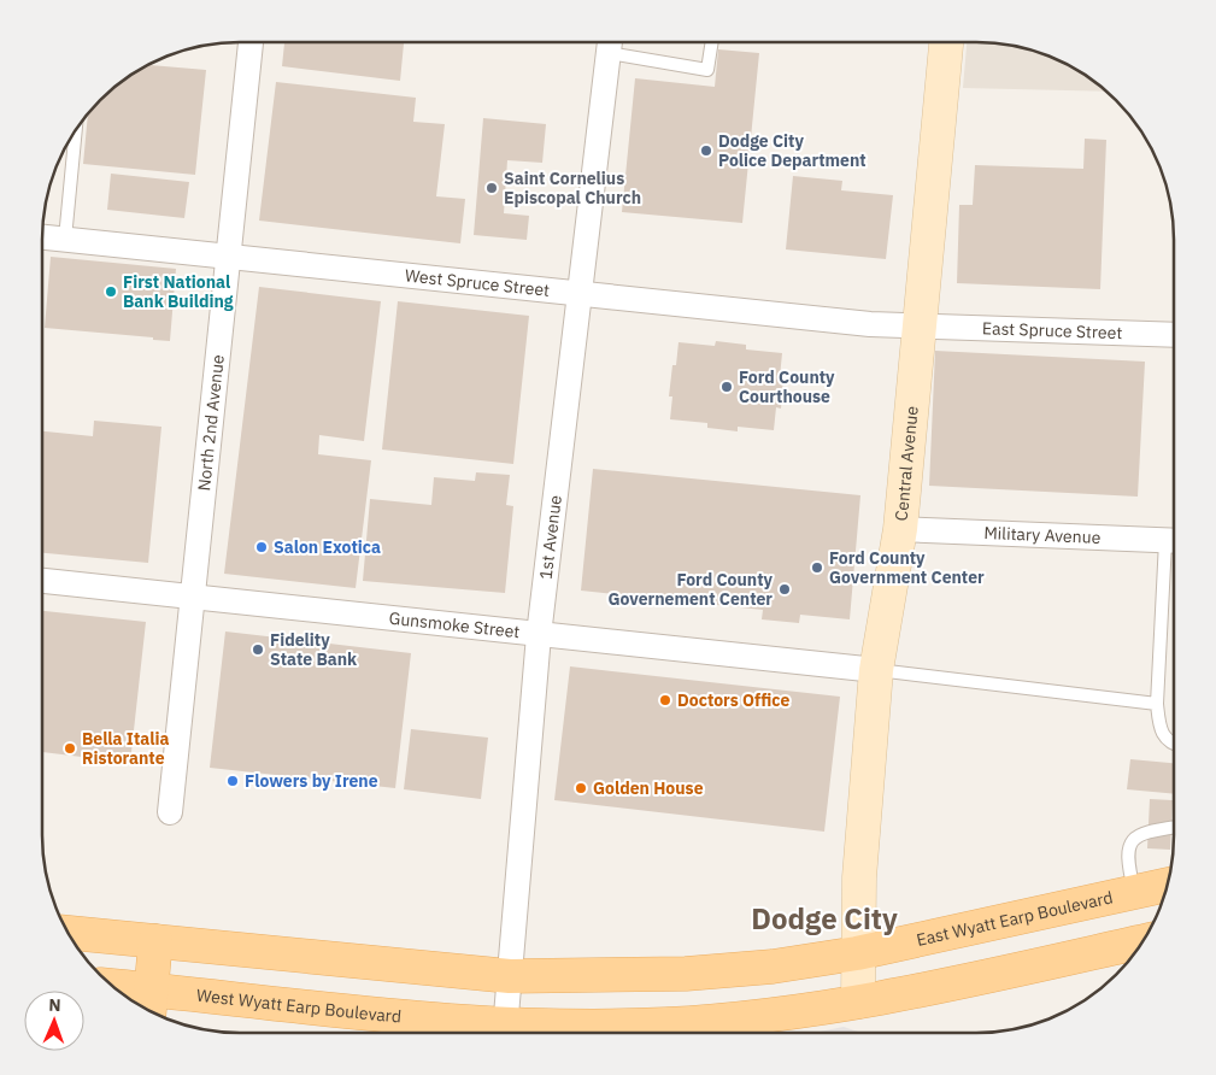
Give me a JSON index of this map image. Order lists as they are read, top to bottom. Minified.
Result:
{"streets":{"main road":["East Wyatt Earp Boulevard","West Wyatt Earp Boulevard"],"street":["West Spruce Street","East Spruce Street","North 2nd Avenue","Central Avenue","Military Avenue","1st Avenue","Gunsmoke Street"]},"crossings":[["West Spruce Street","East Spruce Street"],["West Spruce Street","North 2nd Avenue"],["West Spruce Street","Central Avenue"],["West Spruce Street","1st Avenue"],["East Spruce Street","Central Avenue"],["North 2nd Avenue","Gunsmoke Street"],["Central Avenue","Military Avenue"],["Central Avenue","Gunsmoke Street"],["Central Avenue","East Wyatt Earp Boulevard"],["Central Avenue","West Wyatt Earp Boulevard"],["1st Avenue","Gunsmoke Street"]],"districts":["Dodge City"],"places":["Dodge City Police Department","Saint Cornelius Episcopal Church","First National Bank Building","Ford County Courthouse","Salon Exotica","Ford County Government Center","Ford County Governement Center","Fidelity State Bank","Doctors Office","Bella Italia Ristorante","Flowers by Irene","Golden House"],"north":"top"}
